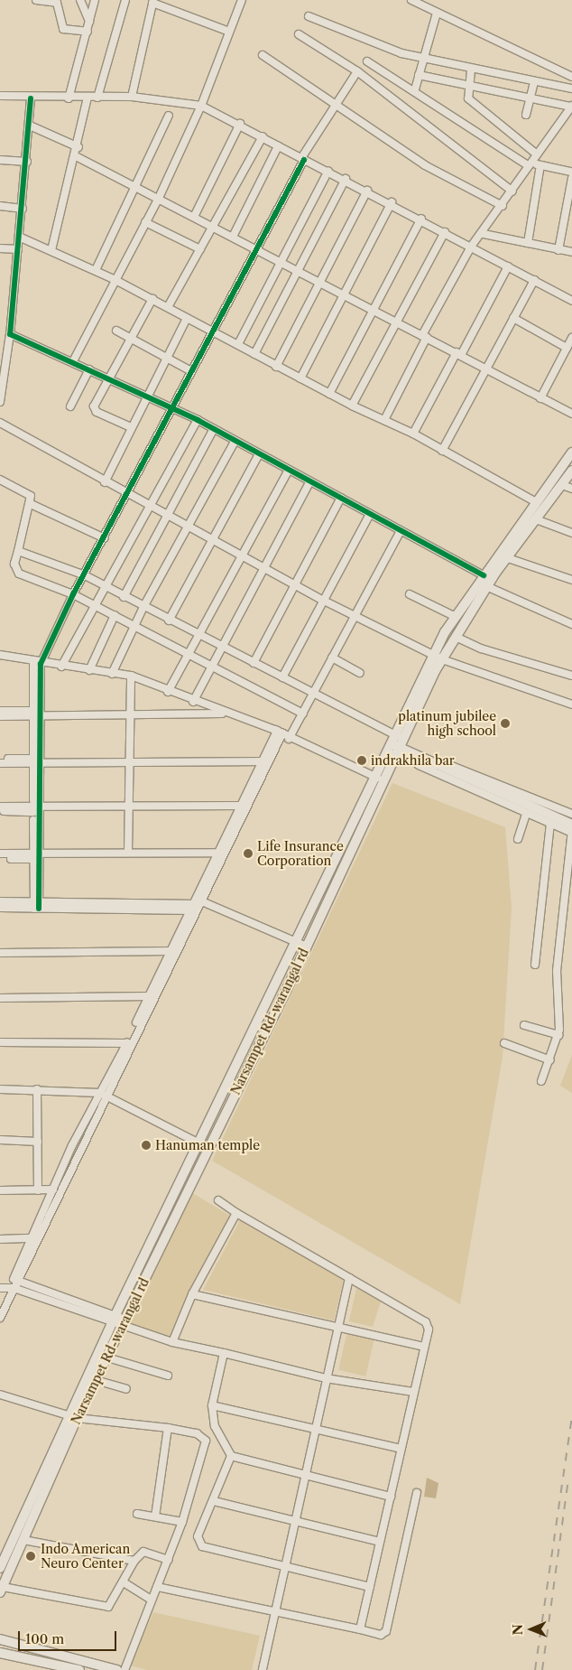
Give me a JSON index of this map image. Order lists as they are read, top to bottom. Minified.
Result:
{"streets":{"main road":["Narsampet Rd-warangal rd"]},"places":["platinum jubilee high school","indrakhila bar","Life Insurance Corporation","Hanuman temple","Indo American Neuro Center"],"scale_bar":"100 m","north":"left"}
